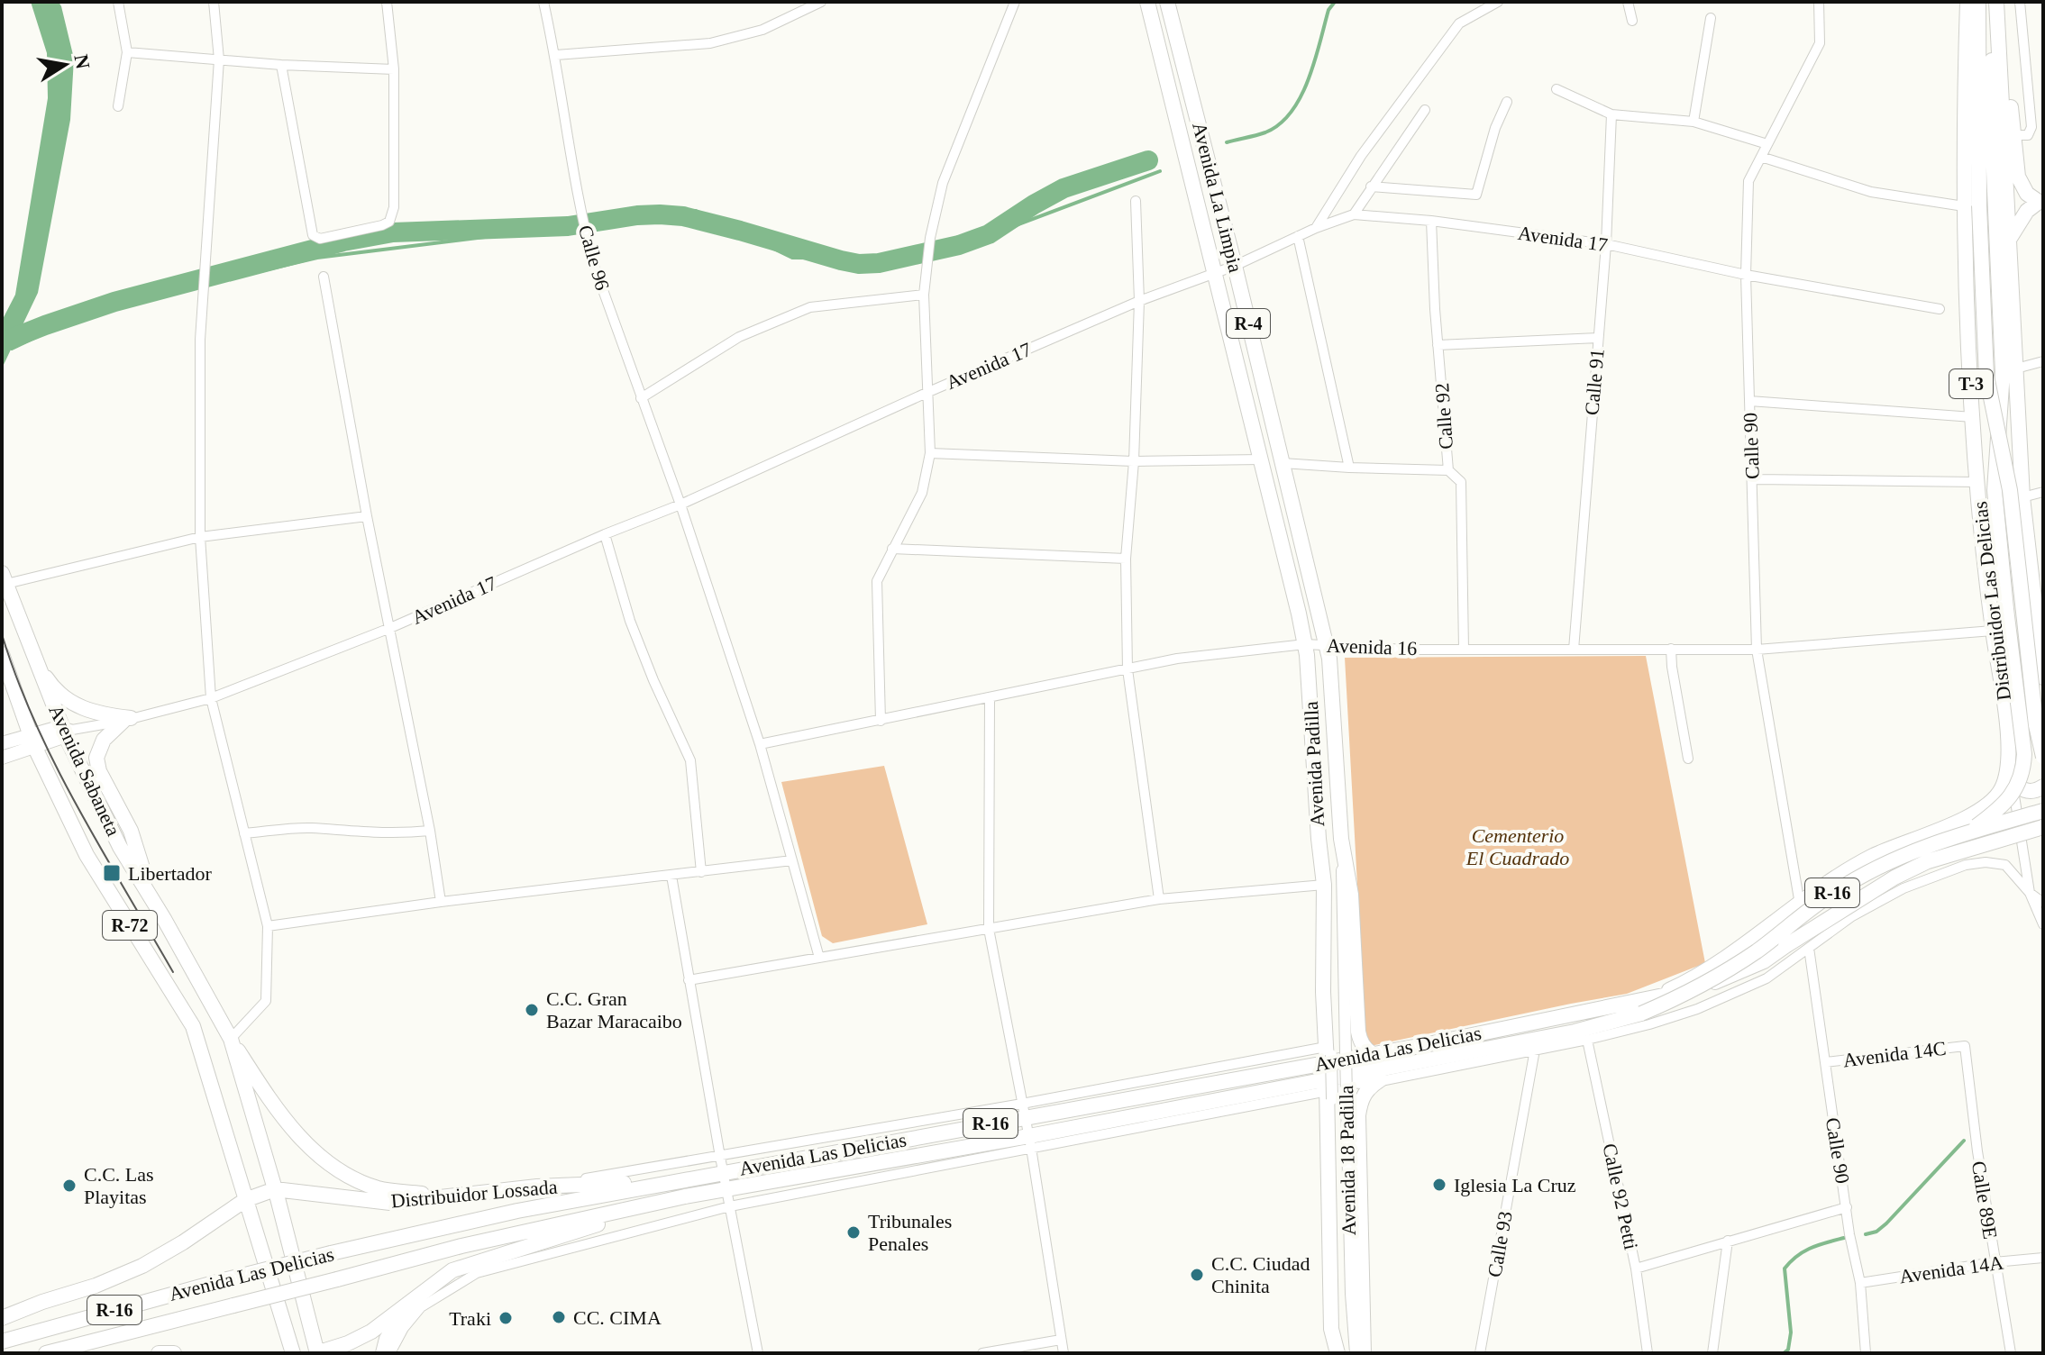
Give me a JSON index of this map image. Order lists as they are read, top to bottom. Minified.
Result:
{"streets":{"main road":["Avenida La Limpia","Avenida 17","R-4","T-3","Distribuidor Las Delicias","Avenida Padilla","Avenida Sabaneta","R-16","R-72","Avenida Las Delicias","Distribuidor Lossada"],"street":["Calle 96","Calle 91","Calle 92","Calle 90","Avenida 16","Avenida 14C","Avenida 18 Padilla","Calle 92 Petti","Calle 89E","Calle 93","Avenida 14A"]},"crossings":[["Avenida La Limpia","Avenida 17"],["Avenida La Limpia","Avenida 16"],["Avenida La Limpia","Avenida Padilla"],["Avenida 17","Calle 96"],["Avenida 17","Calle 91"],["Avenida 17","Calle 92"],["Avenida 17","Calle 90"],["Avenida 17","Avenida Sabaneta"],["Calle 96","Avenida 16"],["Calle 91","Avenida 16"],["Calle 92","Avenida 16"],["Calle 90","Distribuidor Las Delicias"],["Calle 90","Avenida 16"],["Calle 90","R-16"],["Calle 90","Avenida 14C"],["Calle 90","Avenida 14A"],["Distribuidor Las Delicias","Avenida 16"],["Distribuidor Las Delicias","R-16"],["Distribuidor Las Delicias","Avenida Las Delicias"],["Avenida 16","Avenida Padilla"],["Avenida Padilla","Avenida Las Delicias"],["Avenida Padilla","Avenida 18 Padilla"],["Avenida Sabaneta","R-72"],["Avenida Sabaneta","Distribuidor Lossada"],["R-16","Avenida Las Delicias"],["R-16","Calle 92 Petti"],["R-72","Distribuidor Lossada"],["Avenida Las Delicias","Distribuidor Lossada"],["Avenida Las Delicias","Calle 92 Petti"],["Avenida Las Delicias","Calle 93"],["Avenida 14C","Calle 89E"],["Calle 89E","Avenida 14A"]],"parks":["Cementerio El Cuadrado"],"places":{"transit":["Libertador"],"other":["C.C. Gran Bazar Maracaibo","Iglesia La Cruz","C.C. Las Playitas","Tribunales Penales","C.C. Ciudad Chinita","CC. CIMA","Traki"]},"north":"right"}
